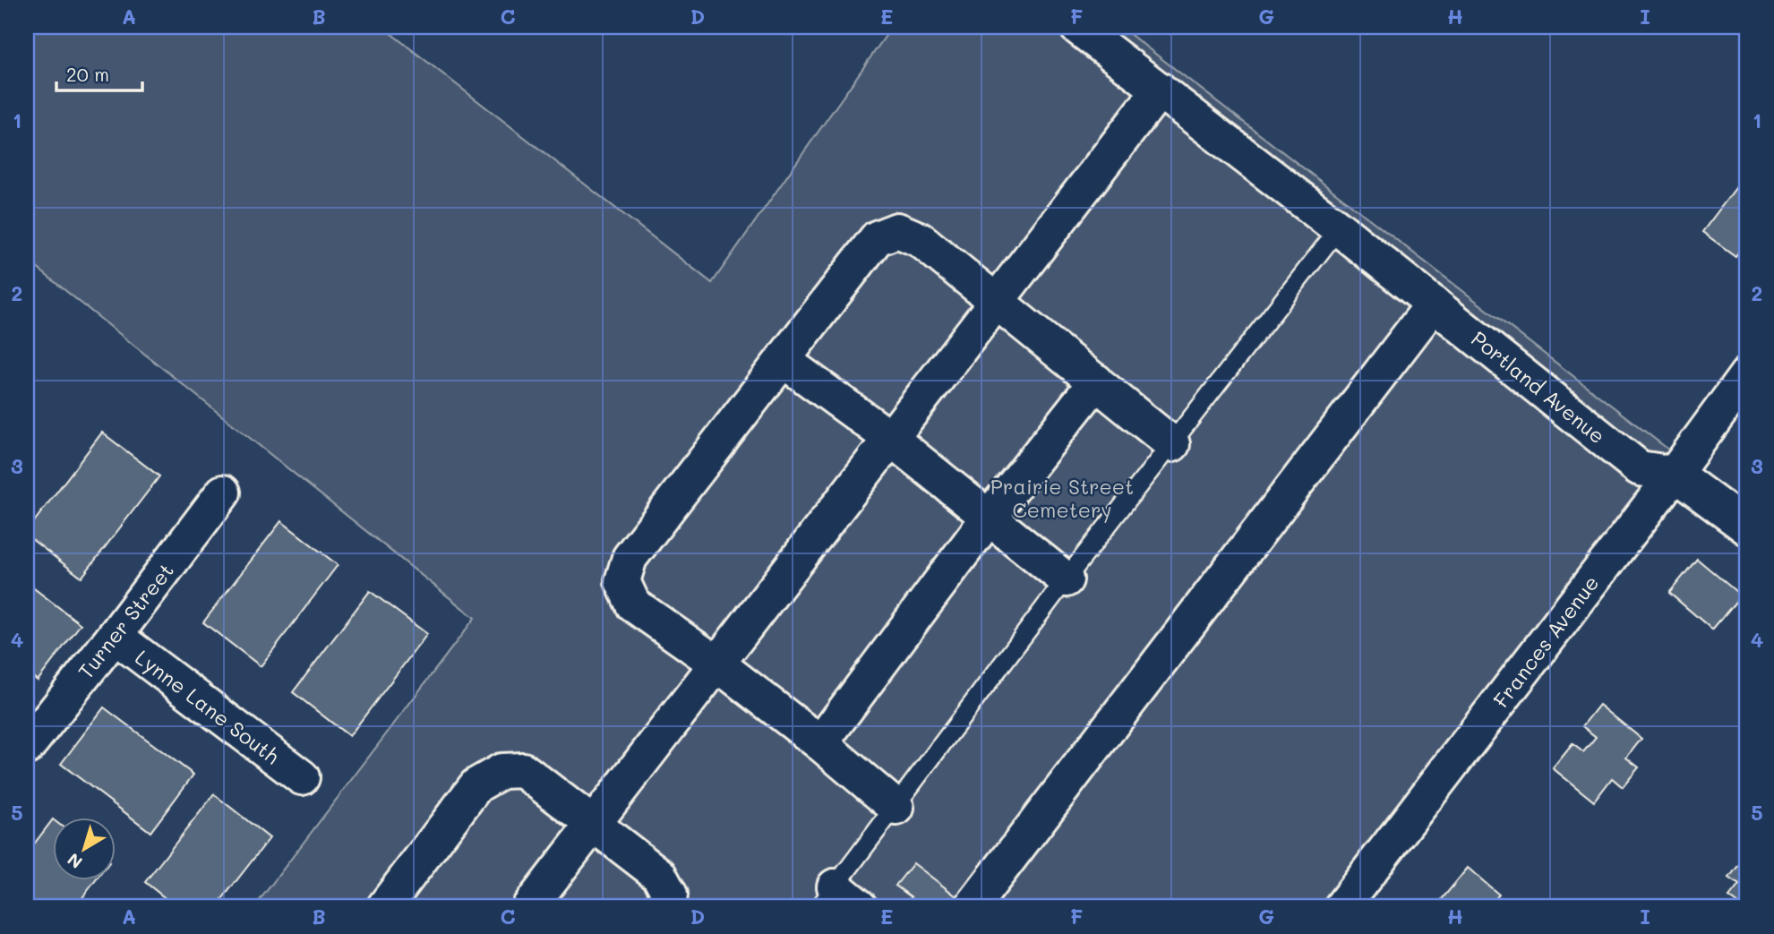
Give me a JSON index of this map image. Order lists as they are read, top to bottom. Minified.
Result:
{"streets":{"street":["Portland Avenue","Turner Street","Frances Avenue","Lynne Lane South"]},"crossings":[["Portland Avenue","Frances Avenue"],["Turner Street","Lynne Lane South"]],"parks":["Prairie Street Cemetery"],"scale_bar":"20 m","north":"bottom left","grid":{"columns":["A","B","C","D","E","F","G","H","I"],"rows":["1","2","3","4","5"]}}
